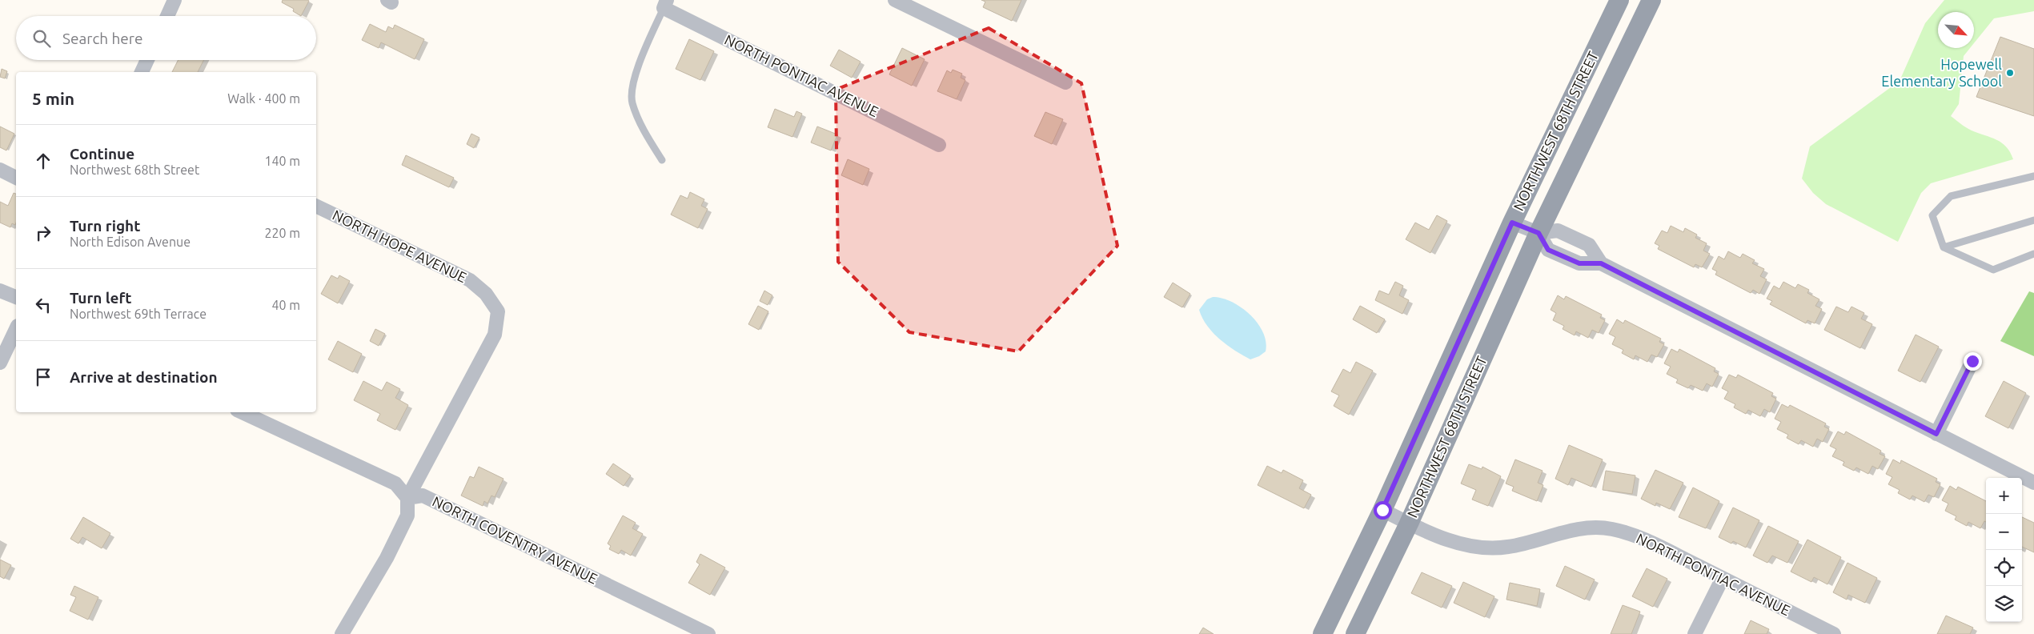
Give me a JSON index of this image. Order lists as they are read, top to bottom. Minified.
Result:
{"streets":{"main road":["NORTHWEST 68TH STREET"],"street":["NORTH PONTIAC AVENUE","NORTH HOPE AVENUE","NORTH COVENTRY AVENUE"]},"crossings":[["NORTH PONTIAC AVENUE","NORTHWEST 68TH STREET"],["NORTH HOPE AVENUE","NORTH COVENTRY AVENUE"]],"places":["Hopewell Elementary School"],"north":"bottom right","page":{"search":"Search here","heading":["5 min","Walk · 400 m"],"list":[["Continue","Northwest 68th Street","140 m"],["Turn right","North Edison Avenue","220 m"],["Turn left","Northwest 69th Terrace","40 m"],"Arrive at destination"],"map_buttons":["+","−"]}}
